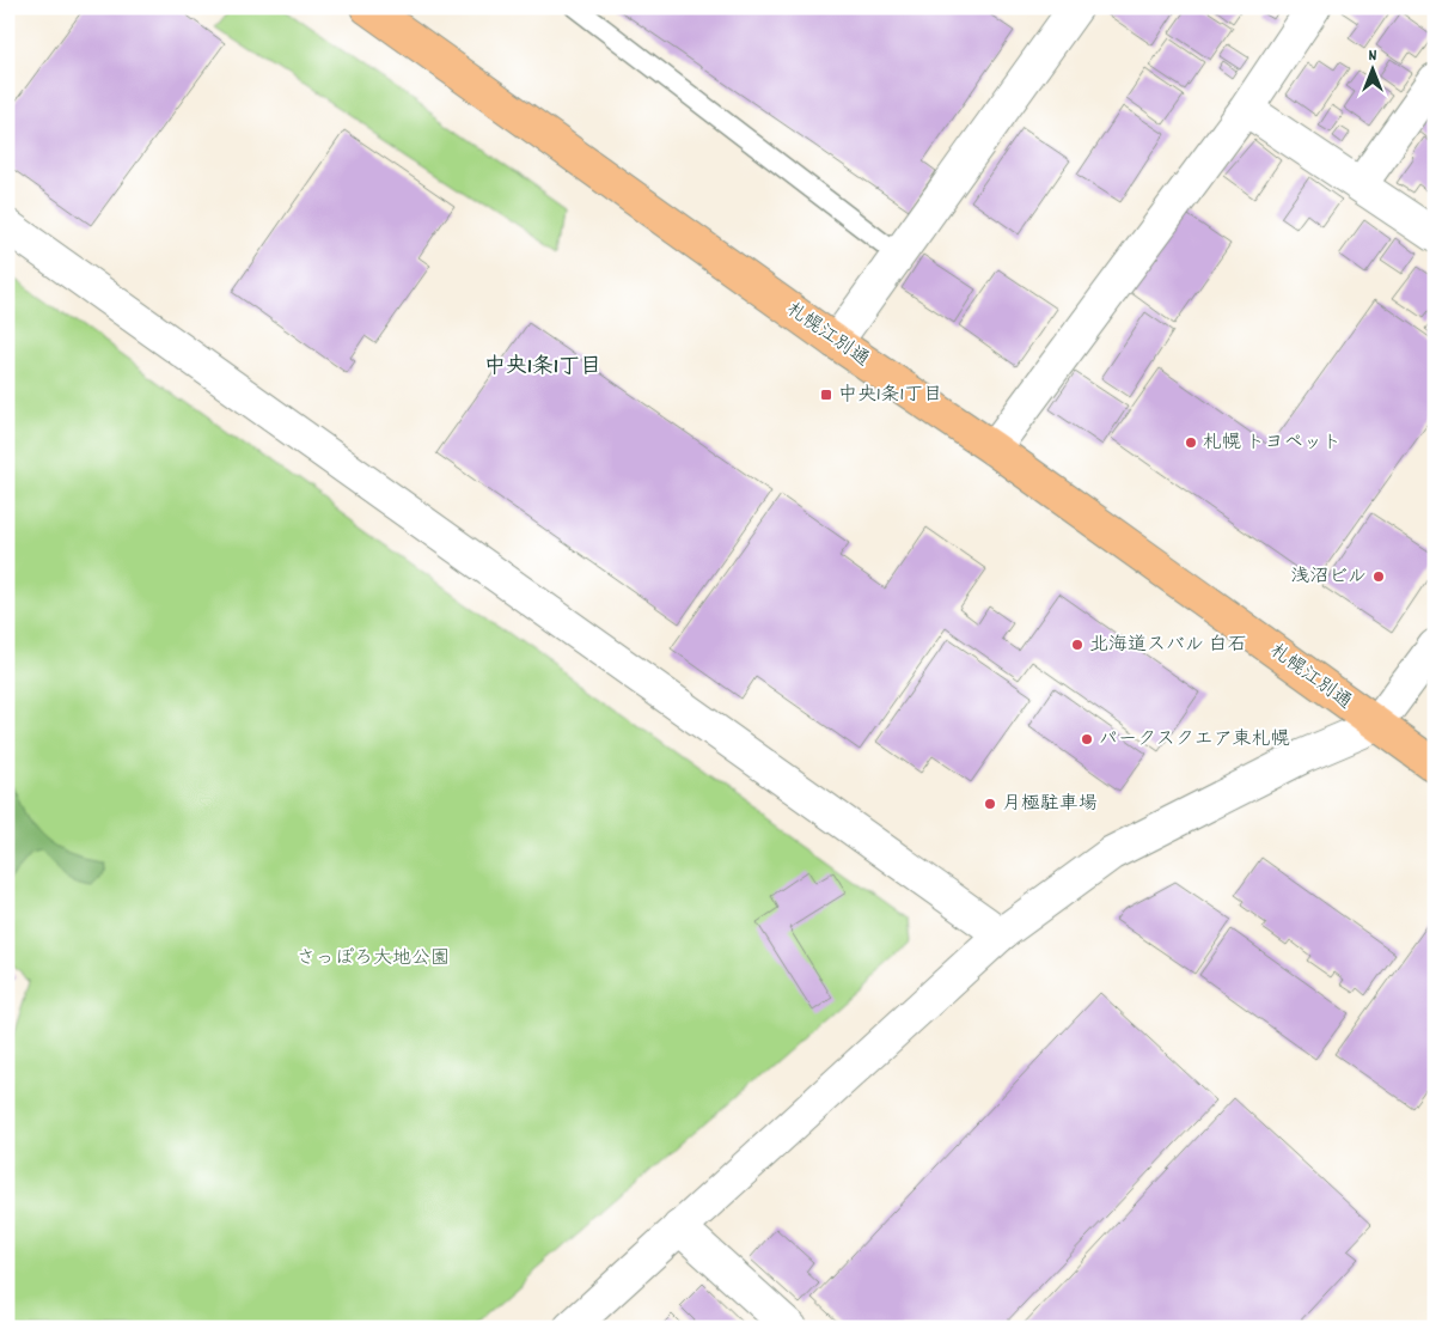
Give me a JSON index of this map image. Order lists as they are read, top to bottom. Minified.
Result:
{"streets":{"highway":["札幌江別通"]},"districts":["中央1条1丁目"],"parks":["さっぽろ大地公園"],"places":{"transit":["中央1条1丁目"],"other":["札幌 トヨペット","浅沼ビル","北海道スバル 白石","パークスクエア東札幌","月極駐車場"]},"north":"top"}
